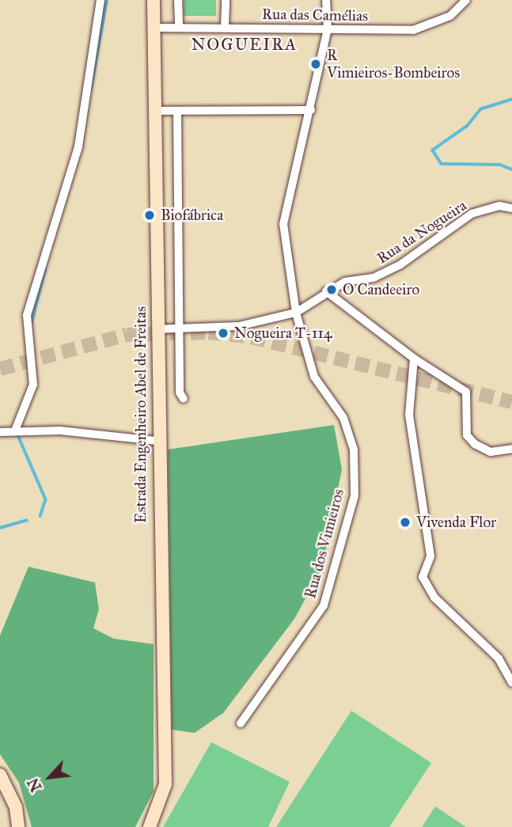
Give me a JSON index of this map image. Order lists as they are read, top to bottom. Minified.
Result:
{"streets":{"main road":["Estrada Engenheiro Abel de Freitas"],"street":["Rua das Camélias","Rua da Nogueira","Rua dos Vimieiros"]},"crossings":[["Rua das Camélias","Estrada Engenheiro Abel de Freitas"],["Rua das Camélias","Rua dos Vimieiros"],["Rua da Nogueira","Estrada Engenheiro Abel de Freitas"],["Rua da Nogueira","Rua dos Vimieiros"]],"districts":["NOGUEIRA"],"places":["R Vimieiros-Bombeiros","Biofábrica","O Candeeiro","Nogueira T-114","Vivenda Flor"],"north":"bottom left"}
